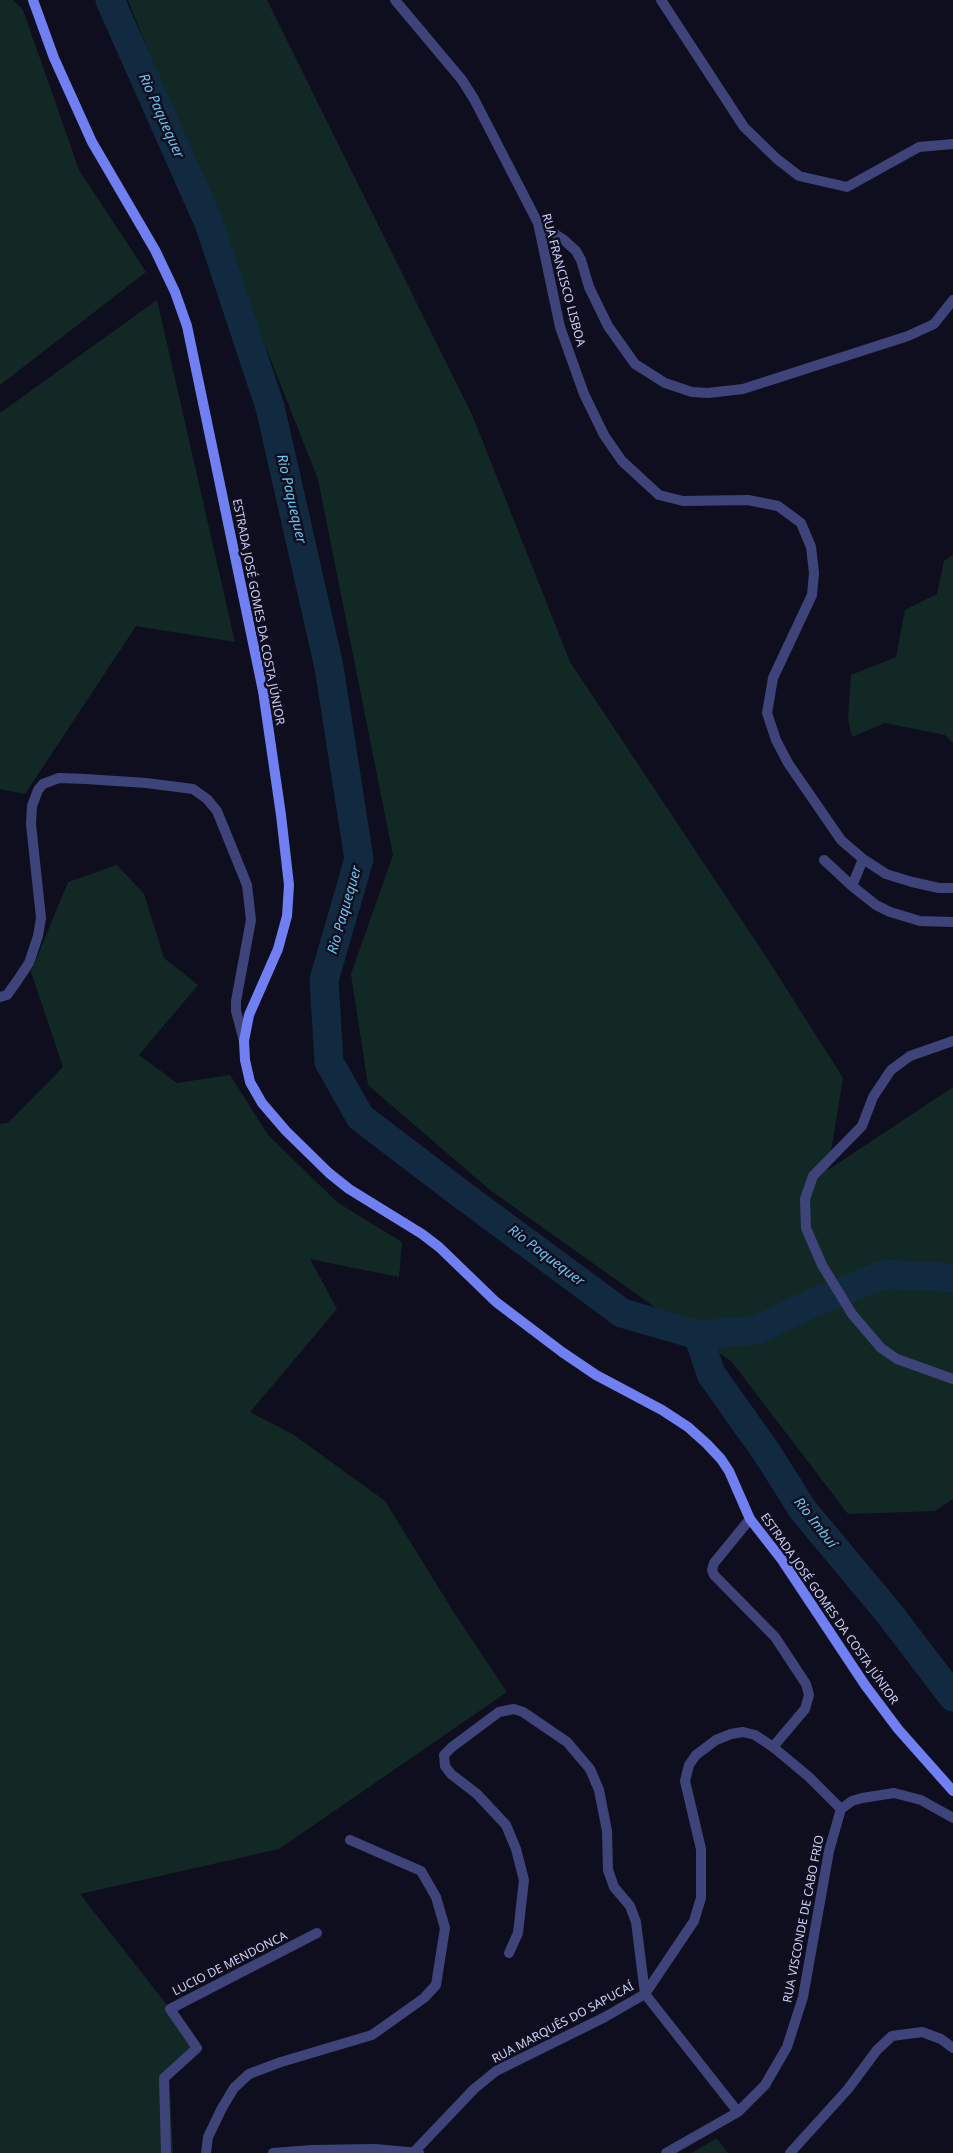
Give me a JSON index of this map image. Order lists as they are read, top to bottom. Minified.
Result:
{"streets":{"street":["RUA FRANCISCO LISBOA","ESTRADA JOSÉ GOMES DA COSTA JÚNIOR","RUA VISCONDE DE CABO FRIO","LUCIO DE MENDONCA","RUA MARQUÊS DO SAPUCAÍ"]},"crossings":[["RUA VISCONDE DE CABO FRIO","RUA MARQUÊS DO SAPUCAÍ"]],"water":["Rio Paquequer","Rio Imbuí"]}
